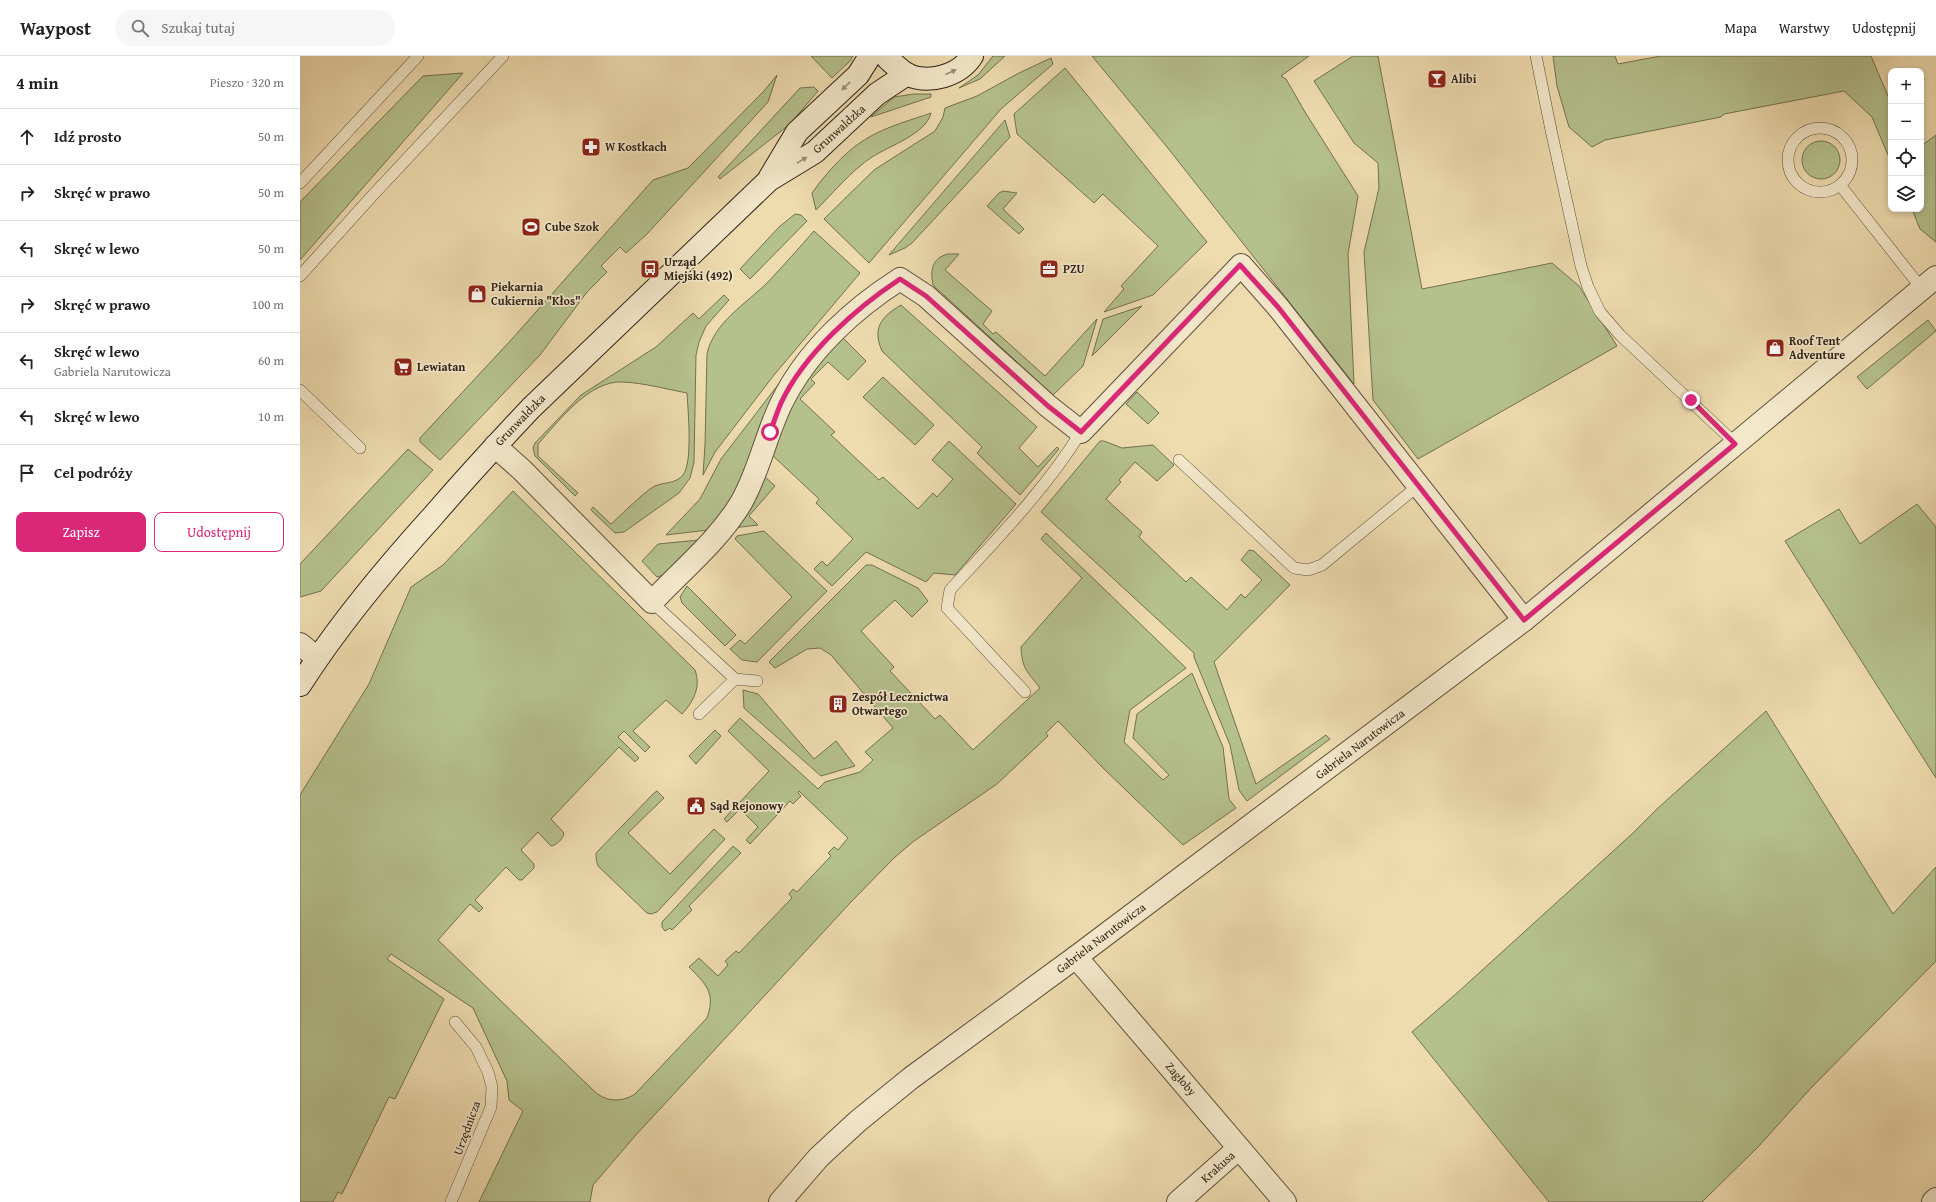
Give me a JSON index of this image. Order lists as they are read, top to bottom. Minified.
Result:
{"streets":{"street":["Grunwaldzka","Gabriela Narutowicza","Zagłoby","Krakusa"],"lane":["Urzędnicza"]},"crossings":[["Gabriela Narutowicza","Zagłoby"],["Zagłoby","Krakusa"]],"places":{"bar":["Alibi"],"pharmacy":["W Kostkach"],"sports":["Cube Szok"],"bus stop":["Urząd Miejski (492)"],"office":["PZU"],"shop":["Piekarnia Cukiernia \"Kłos\"","Roof Tent Adventure"],"supermarket":["Lewiatan"],"building":["Zespół Lecznictwa Otwartego"],"public building":["Sąd Rejonowy"]},"page":{"header":"Waypost","search":"Szukaj tutaj","nav":["Mapa","Warstwy","Udostępnij"],"heading":["4 min","Pieszo · 320 m"],"map_buttons":["+","−"],"list":[["Idź prosto","50 m"],["Skręć w prawo","50 m"],["Skręć w lewo","50 m"],["Skręć w prawo","100 m"],["Skręć w lewo","Gabriela Narutowicza","60 m"],["Skręć w lewo","10 m"],"Cel podróży"],"buttons":["Zapisz","Udostępnij"]}}
